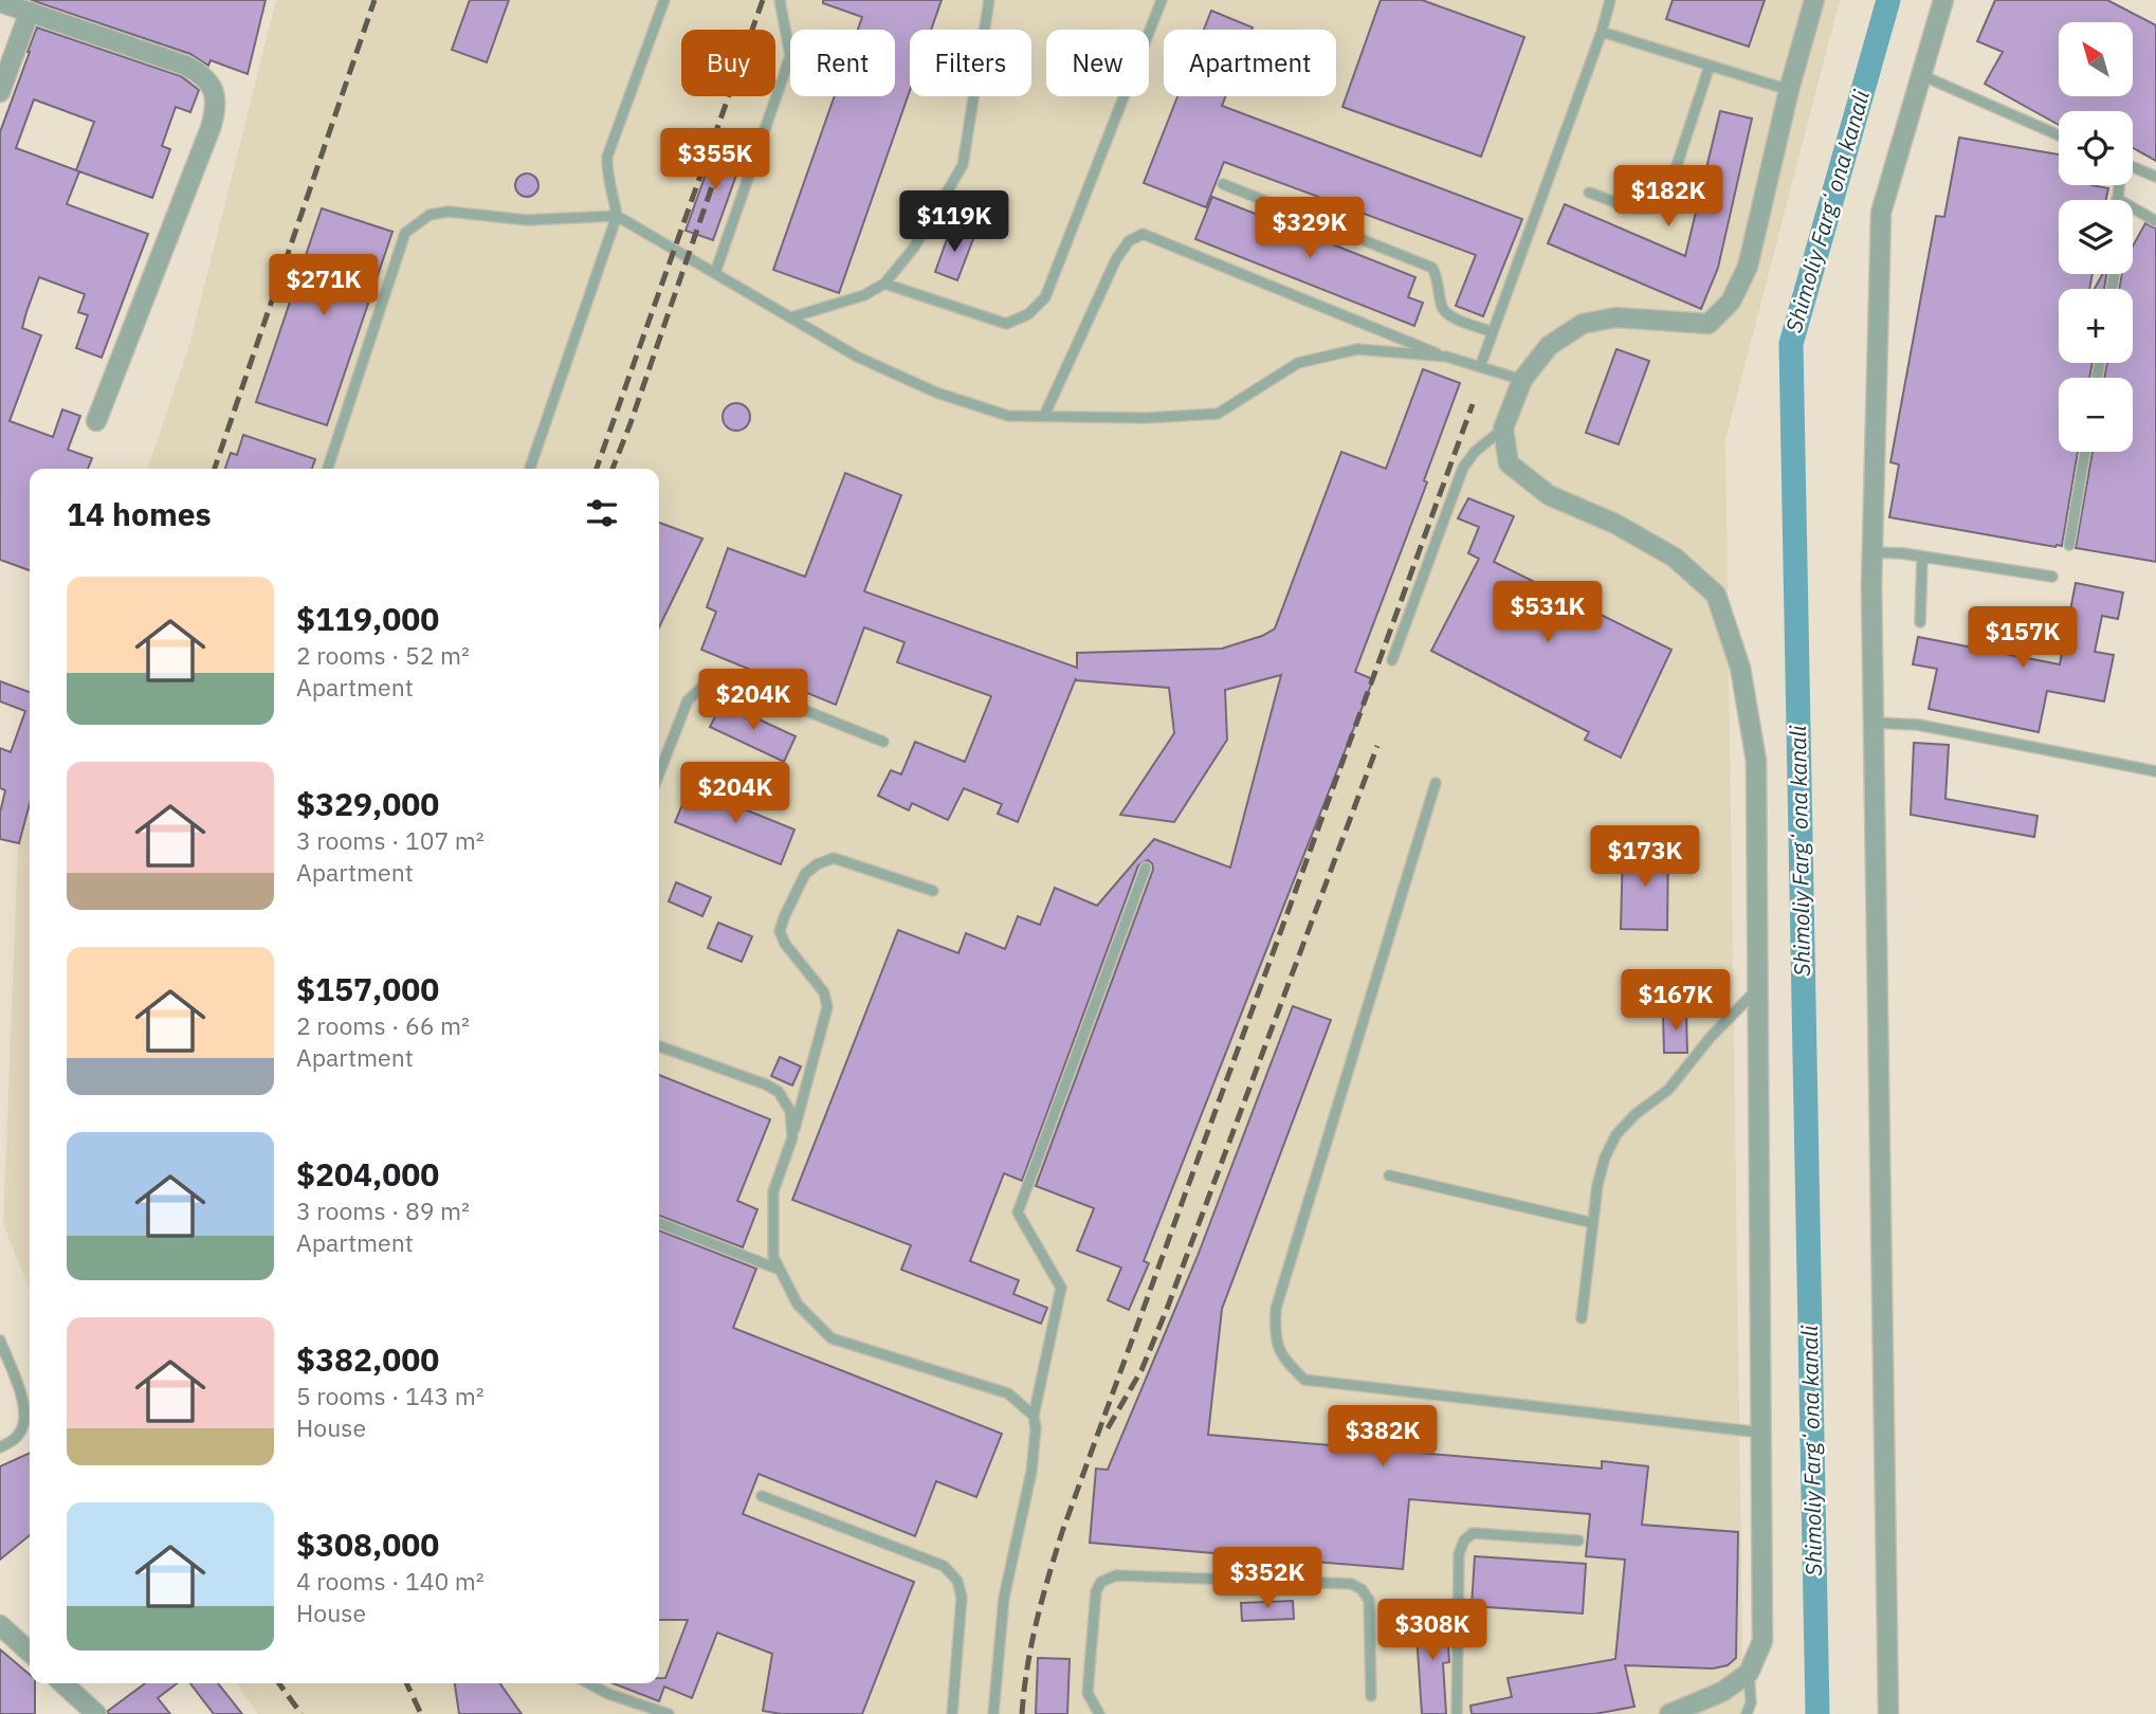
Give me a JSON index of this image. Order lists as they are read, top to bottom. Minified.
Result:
{"water":["Shimoliy Fargʻona kanali"],"north":"top left","page":{"map_buttons":["+","−"],"chip":["Buy","Rent","Filters","New","Apartment"],"price":["$355K","$182K","$119K","$329K","$271K","$531K","$157K","$204K","$204K","$173K","$167K","$382K","$352K","$308K"],"heading":"14 homes","list":[{"name":"$119,000","note":"2 rooms · 52 m² · Apartment"},{"name":"$329,000","note":"3 rooms · 107 m² · Apartment"},{"name":"$157,000","note":"2 rooms · 66 m² · Apartment"},{"name":"$204,000","note":"3 rooms · 89 m² · Apartment"},{"name":"$382,000","note":"5 rooms · 143 m² · House"},{"name":"$308,000","note":"4 rooms · 140 m² · House"}]}}
